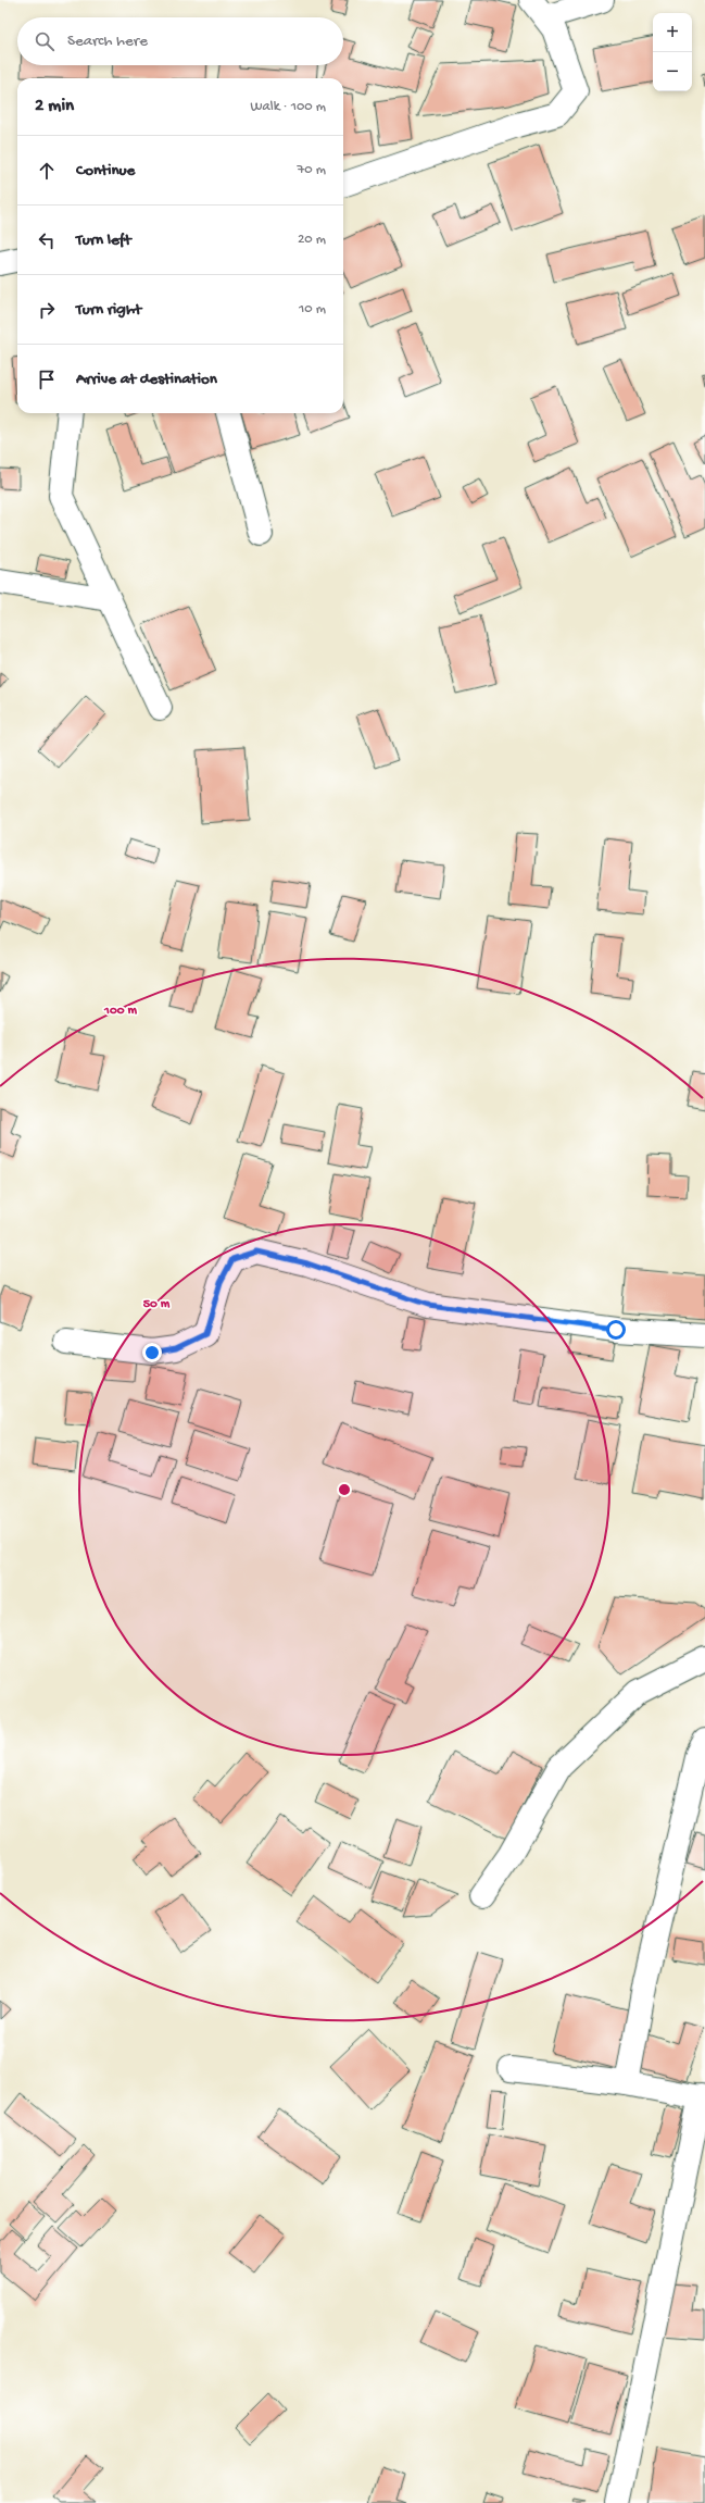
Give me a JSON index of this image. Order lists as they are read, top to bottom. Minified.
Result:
{"page":{"map_buttons":["+","−"],"search":"Search here","heading":["2 min","Walk · 100 m"],"list":[["Continue","70 m"],["Turn left","20 m"],["Turn right","10 m"],"Arrive at destination"]},"rings":["100 m","50 m"]}
